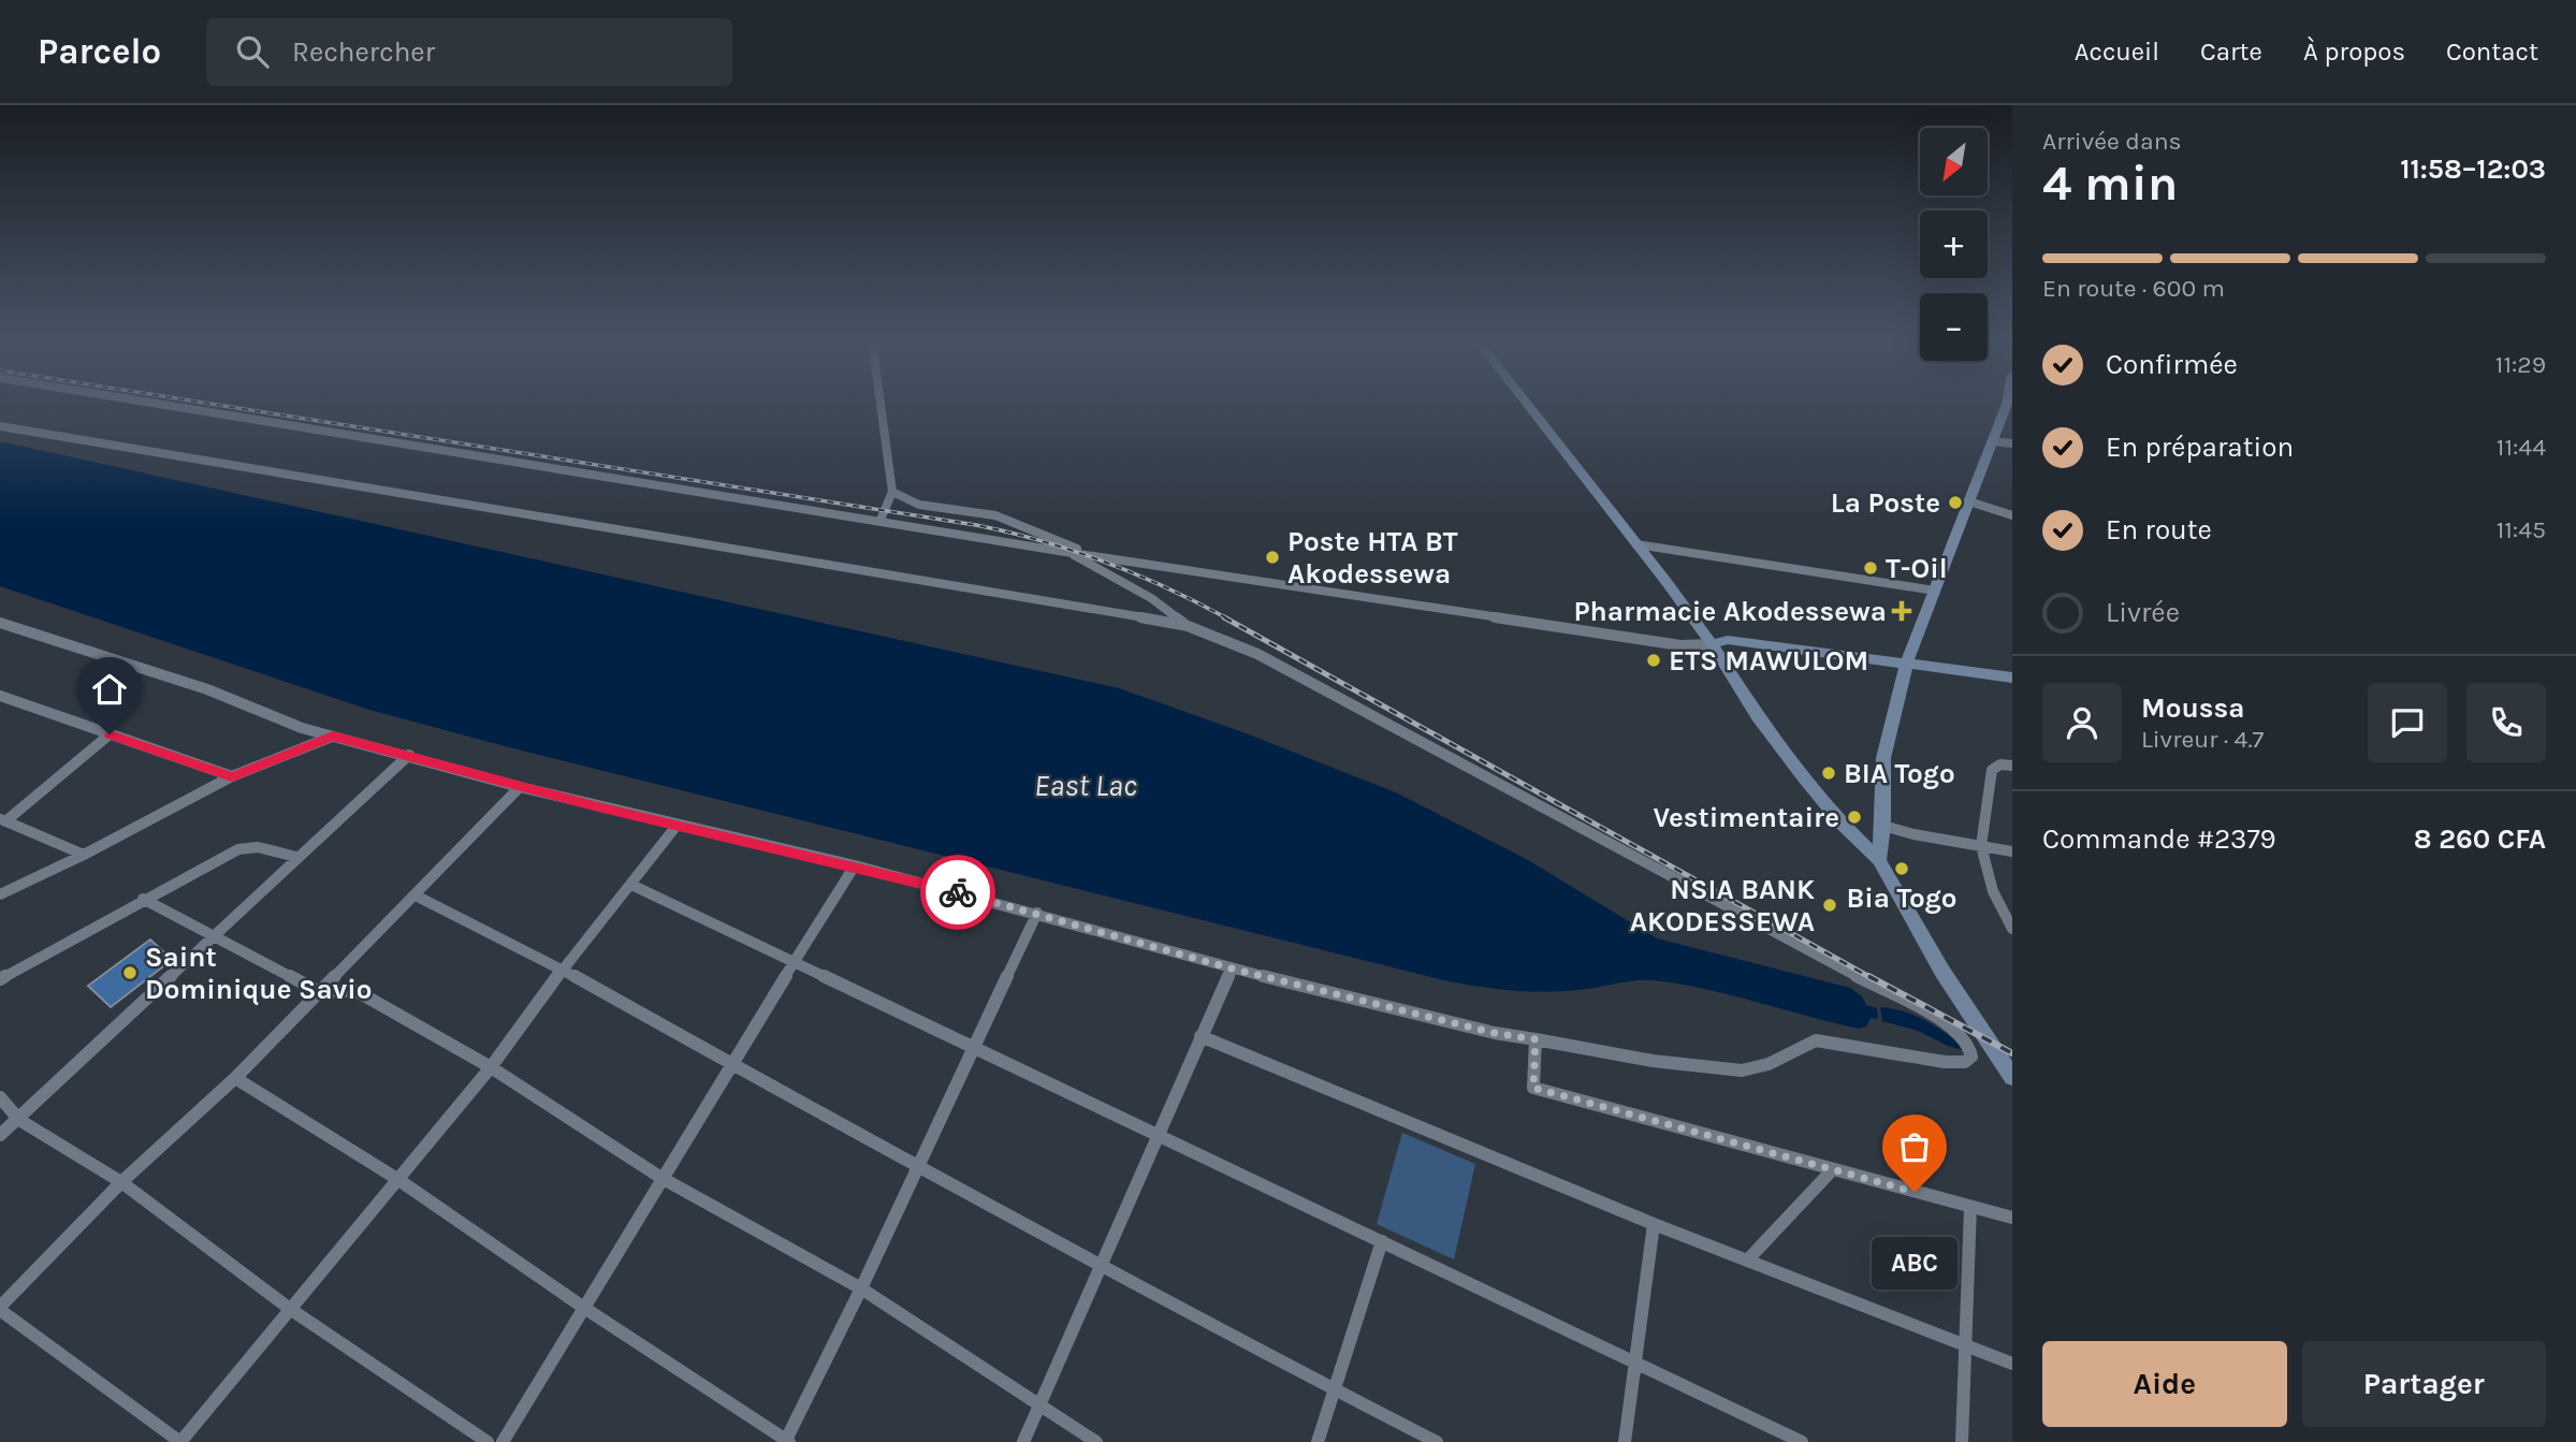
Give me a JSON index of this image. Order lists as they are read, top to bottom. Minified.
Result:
{"water":["East Lac"],"places":{"other":["La Poste","Poste HTA BT Akodessewa","T-Oil","ETS MAWULOM","BIA Togo","Vestimentaire","Bia Togo","NSIA BANK AKODESSEWA","Saint Dominique Savio","ABC"],"health":["Pharmacie Akodessewa"]},"north":"bottom left","page":{"header":"Parcelo","search":"Rechercher","nav":["Accueil","Carte","À propos","Contact"],"heading":["4 min","Arrivée dans","11:58–12:03"],"panel":["Moussa","Livreur · 4.7","Commande #2379","8 260 CFA"],"map_buttons":["+","−"],"bar":"En route · 600 m","list":[["Confirmée","11:29"],["En préparation","11:44"],["En route","11:45"],"Livrée"],"bubble":"ABC","buttons":["Aide","Partager"]}}
